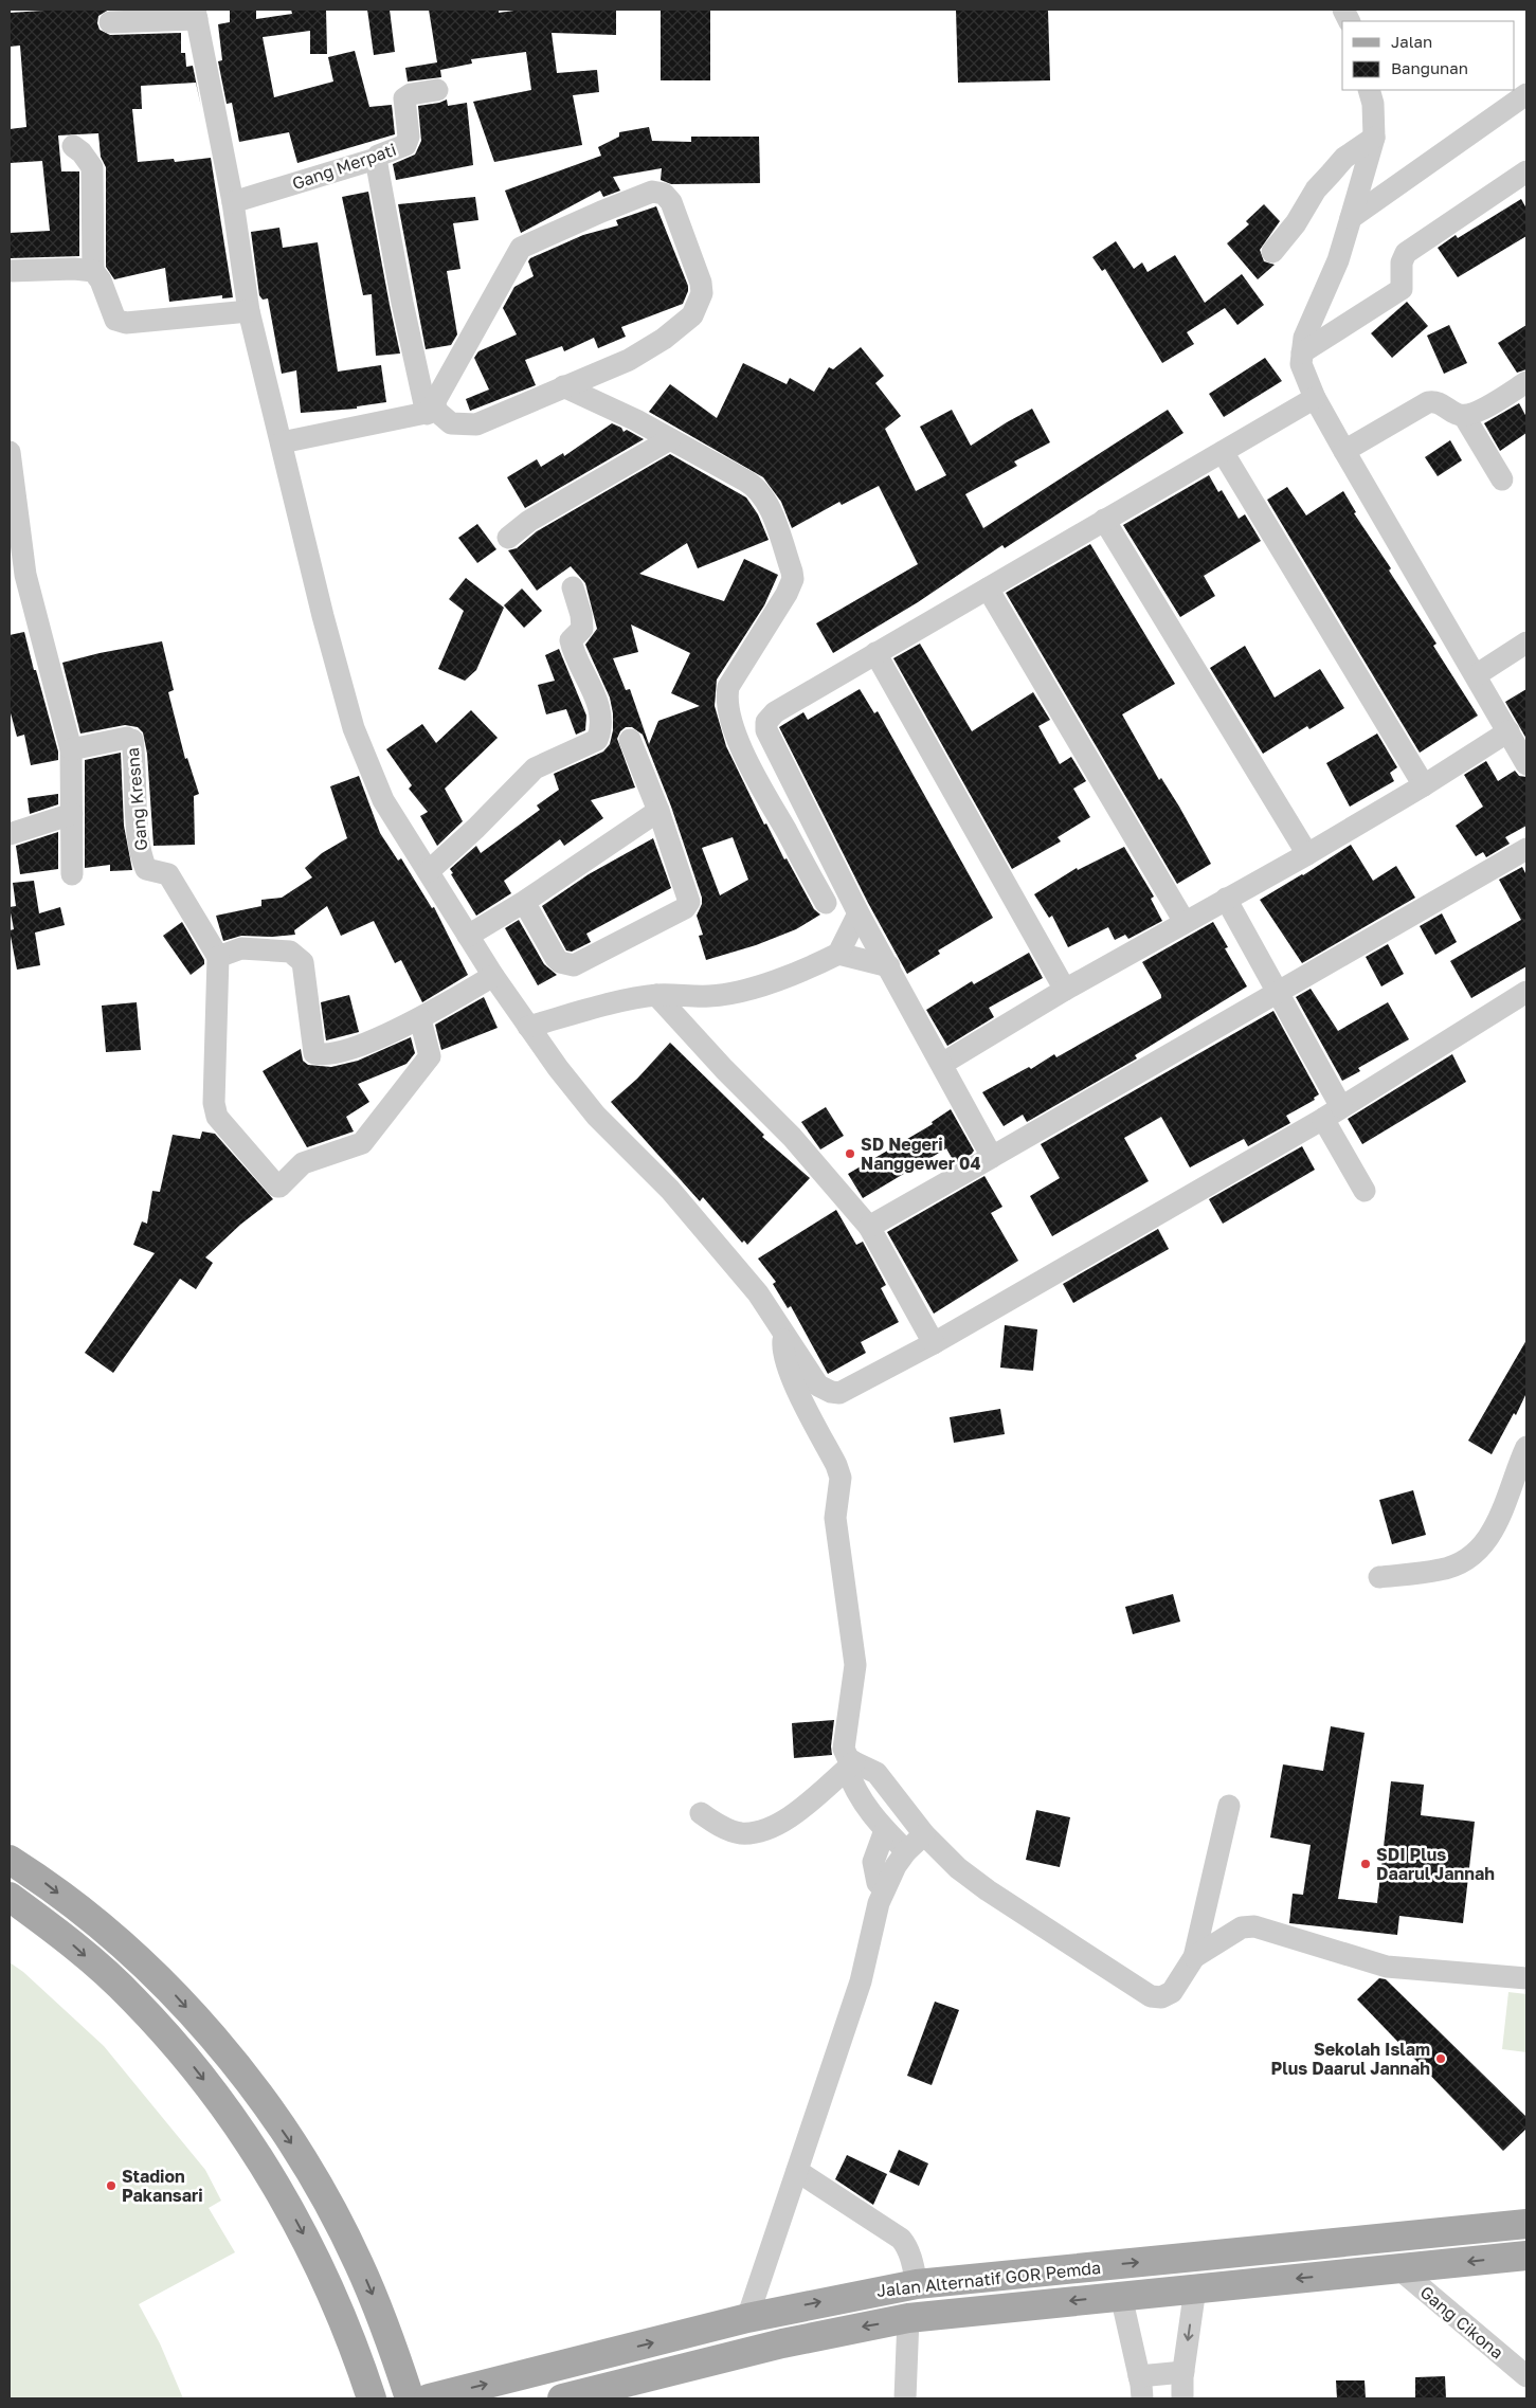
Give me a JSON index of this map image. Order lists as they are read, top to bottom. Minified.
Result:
{"streets":{"main road":["Jalan Alternatif GOR Pemda"],"street":["Gang Merpati","Gang Kresna","Gang Cikona"]},"crossings":[["Jalan Alternatif GOR Pemda","Gang Cikona"]],"places":["SD Negeri Nanggewer 04","SDI Plus Daarul Jannah","Sekolah Islam Plus Daarul Jannah","Stadion Pakansari"],"legend":["Jalan","Bangunan"]}
